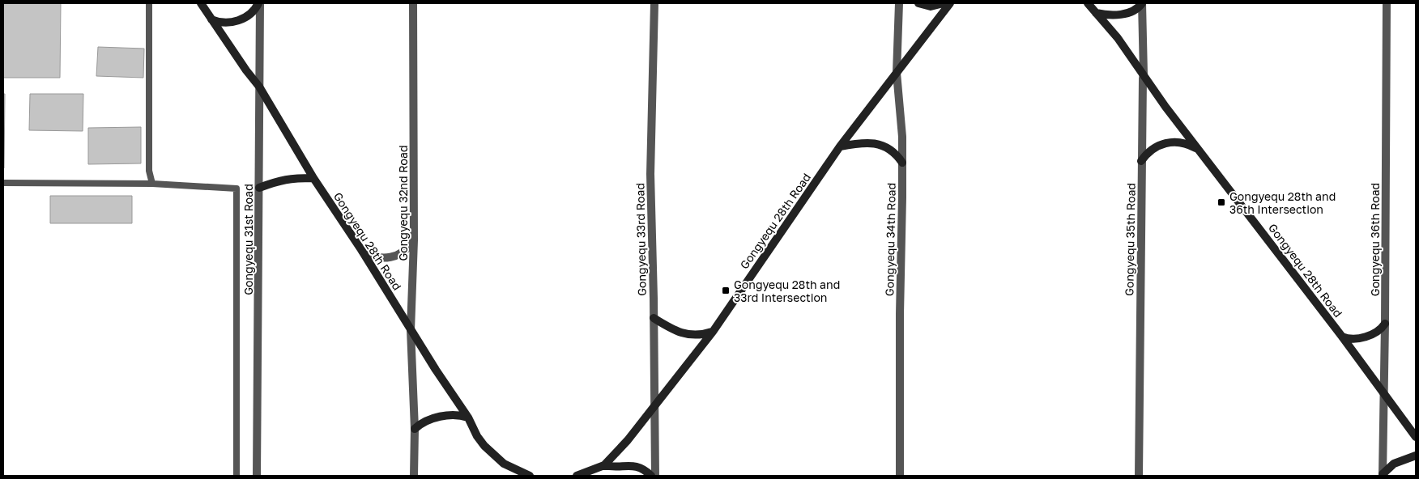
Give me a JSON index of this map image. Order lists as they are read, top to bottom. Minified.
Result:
{"streets":{"street":["Gongyequ 32nd Road","Gongyequ 28th Road","Gongyequ 31st Road","Gongyequ 33rd Road","Gongyequ 34th Road","Gongyequ 35th Road","Gongyequ 36th Road"]},"crossings":[["Gongyequ 32nd Road","Gongyequ 28th Road"],["Gongyequ 28th Road","Gongyequ 31st Road"],["Gongyequ 28th Road","Gongyequ 33rd Road"],["Gongyequ 28th Road","Gongyequ 34th Road"],["Gongyequ 28th Road","Gongyequ 35th Road"],["Gongyequ 28th Road","Gongyequ 36th Road"]],"places":{"transit":["Gongyequ 28th and 36th Intersection","Gongyequ 28th and 33rd Intersection"]}}
